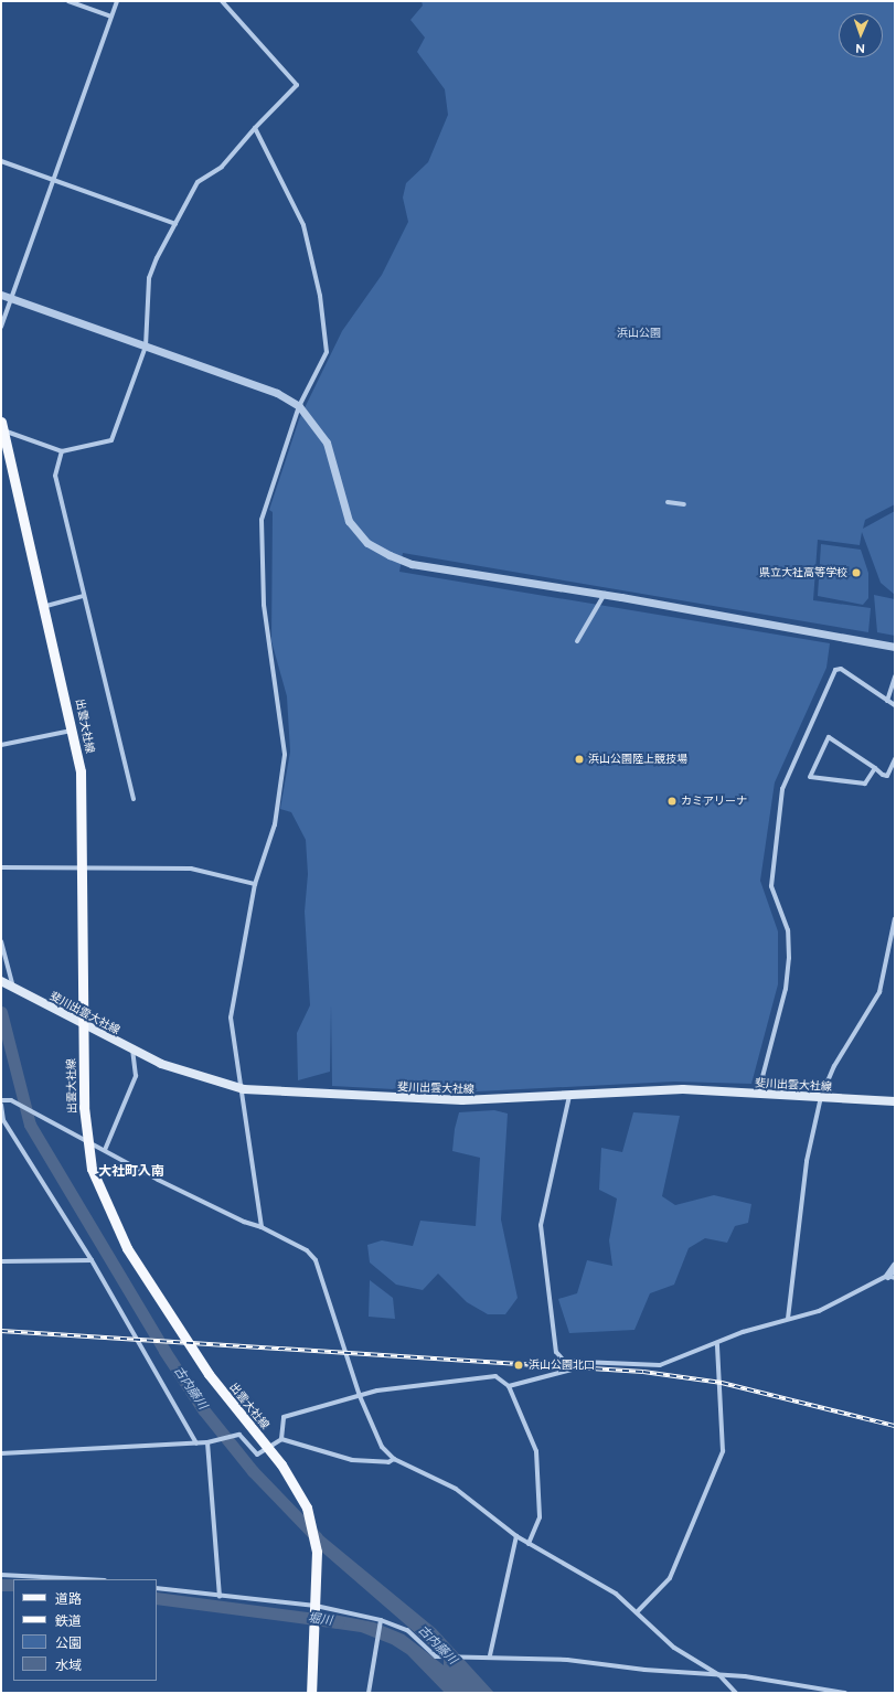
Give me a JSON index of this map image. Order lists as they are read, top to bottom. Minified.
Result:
{"streets":{"main road":["出雲大社線","斐川出雲大社線"]},"crossings":[["出雲大社線","斐川出雲大社線"]],"districts":["大社町入南"],"water":["古内藤川","堀川"],"parks":["浜山公園"],"places":["県立大社高等学校","浜山公園陸上競技場","カミアリーナ","浜山公園北口"],"legend":["道路","鉄道","公園","水域"],"north":"bottom"}
